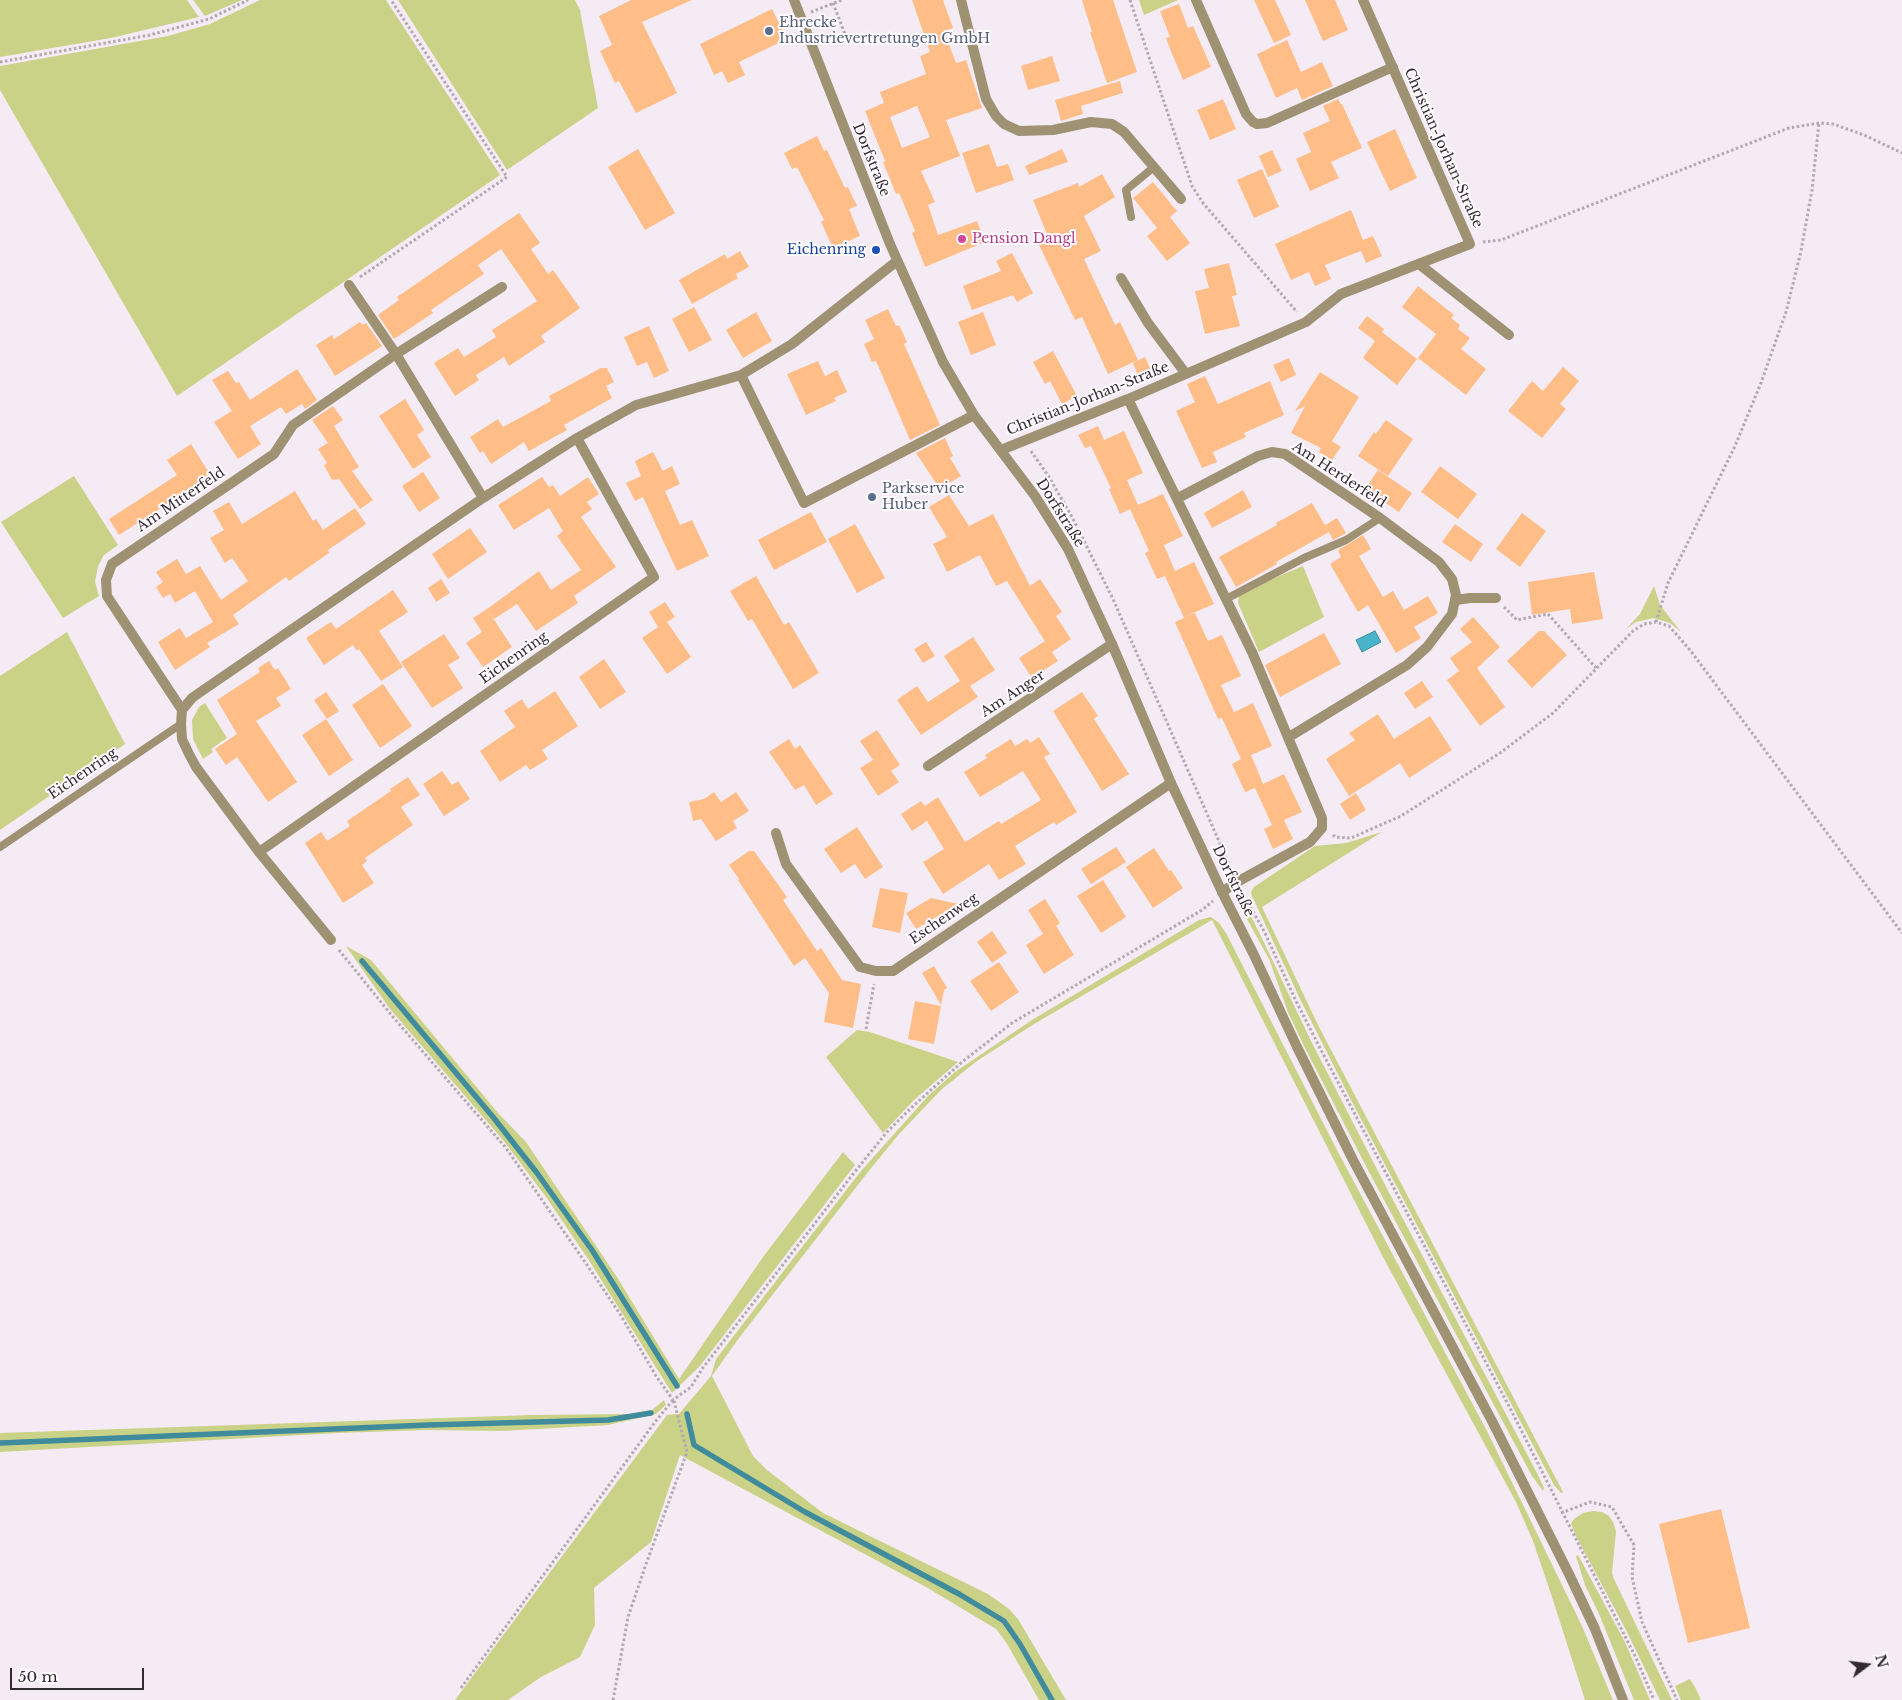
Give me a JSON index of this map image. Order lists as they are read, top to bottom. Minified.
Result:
{"streets":{"street":["Christian-Jorhan-Straße","Dorfstraße","Am Herderfeld","Am Mitterfeld","Eichenring","Am Anger","Eschenweg"]},"crossings":[["Christian-Jorhan-Straße","Dorfstraße"],["Dorfstraße","Am Anger"],["Dorfstraße","Eschenweg"]],"places":["Ehrecke Industrievertretungen GmbH","Pension Dangl","Eichenring","Parkservice Huber"],"scale_bar":"50 m","north":"right"}
